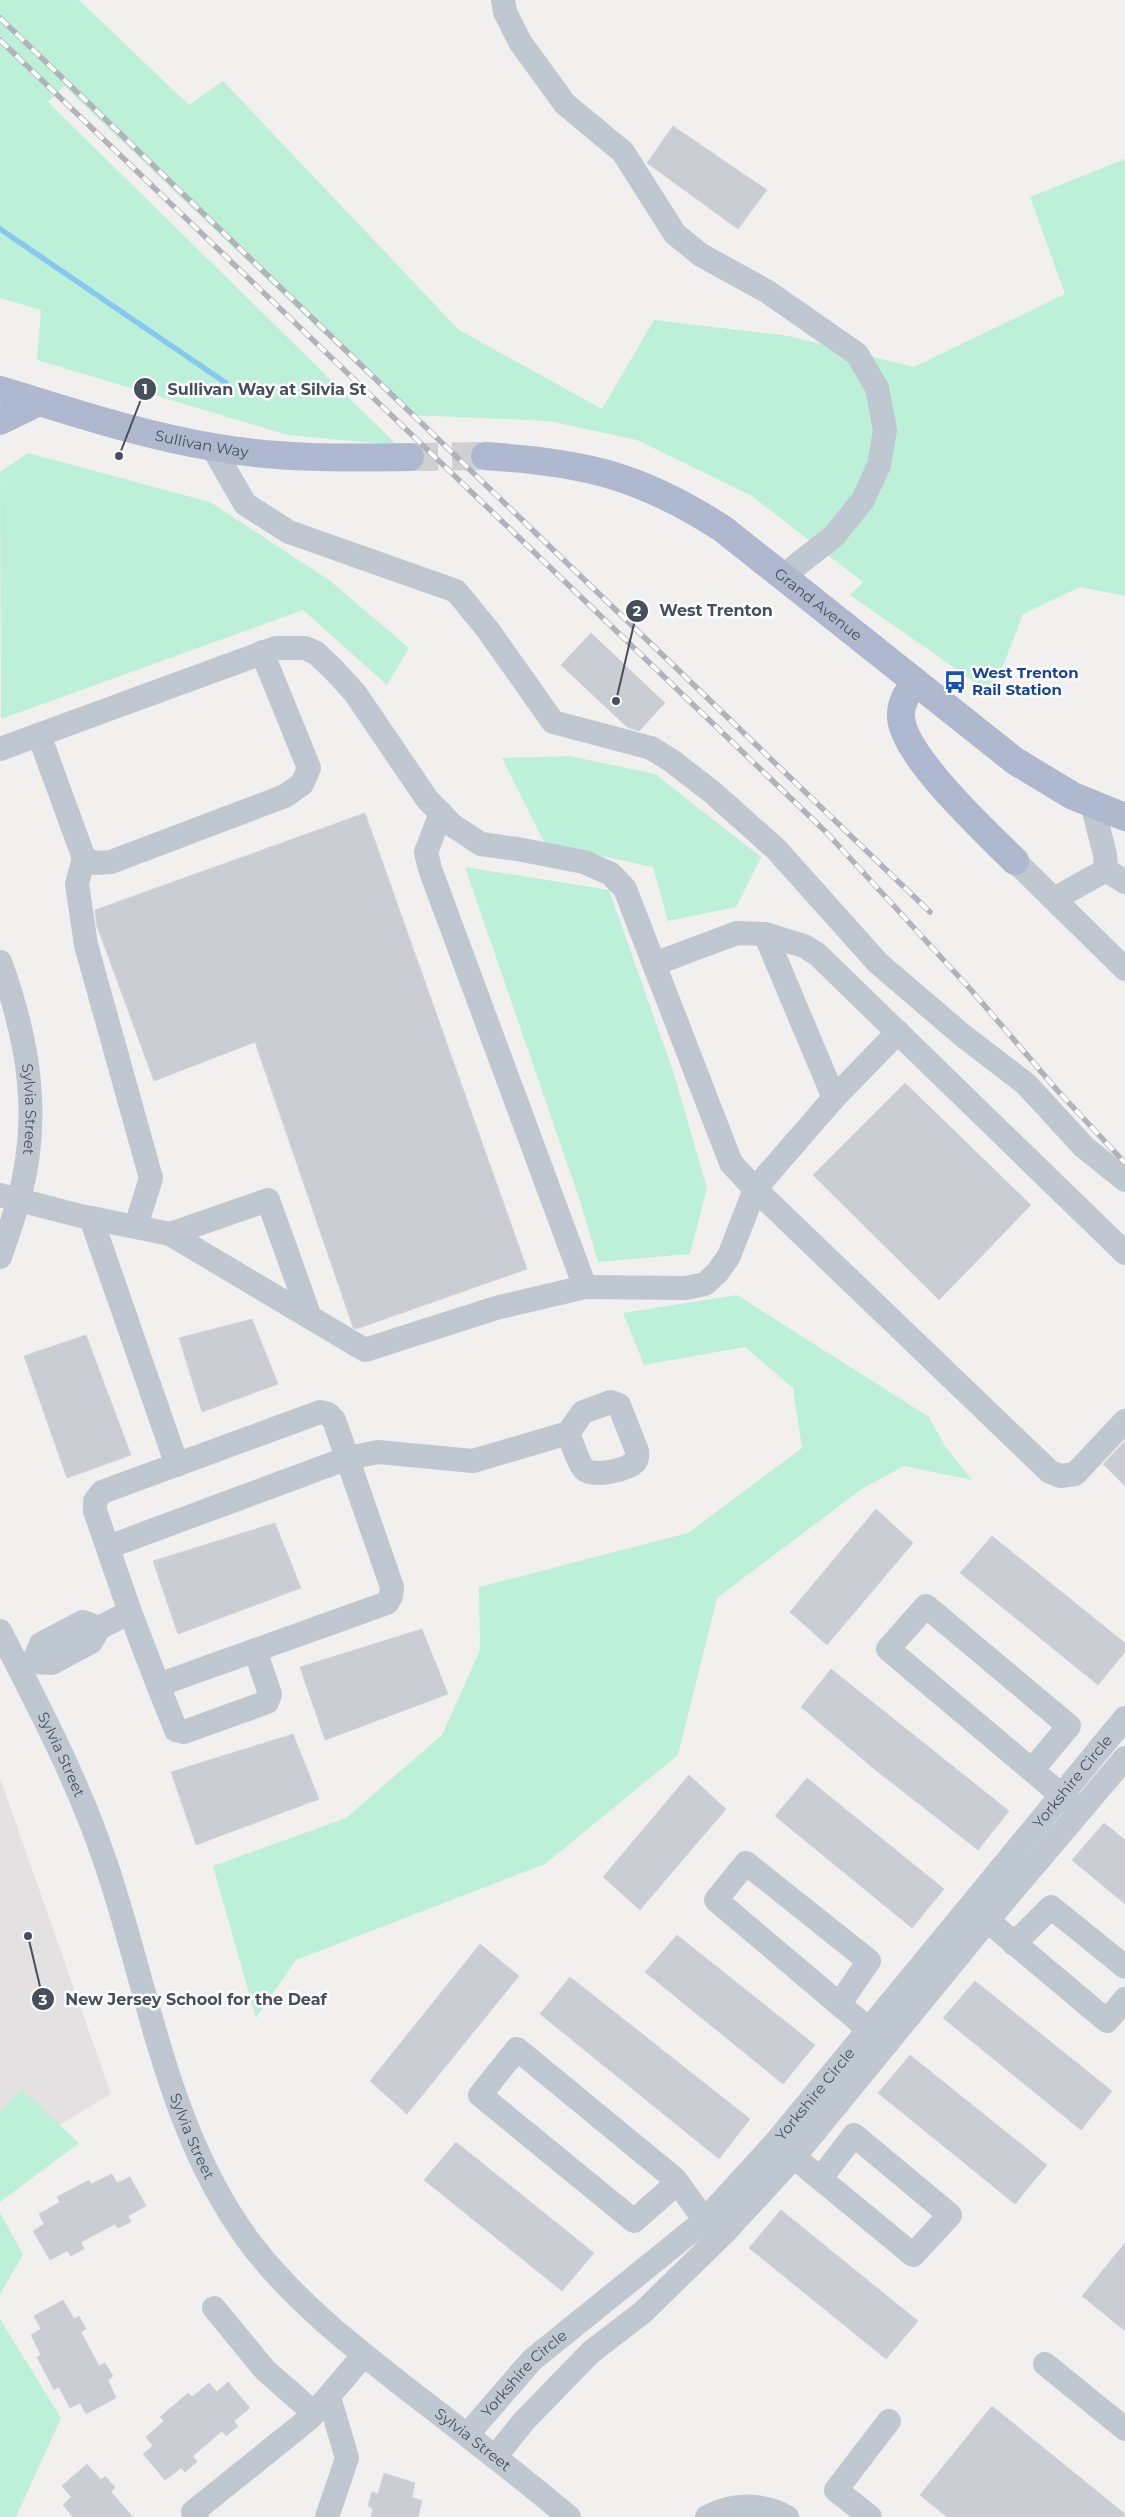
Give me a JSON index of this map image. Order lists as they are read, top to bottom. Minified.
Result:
{"streets":{"main road":["Sullivan Way","Grand Avenue"],"street":["Sylvia Street","Yorkshire Circle"]},"crossings":[["Sylvia Street","Yorkshire Circle"]],"places":{"other":["Sullivan Way at Silvia St","West Trenton","New Jersey School for the Deaf"],"bus stop":["West Trenton Rail Station"]}}
